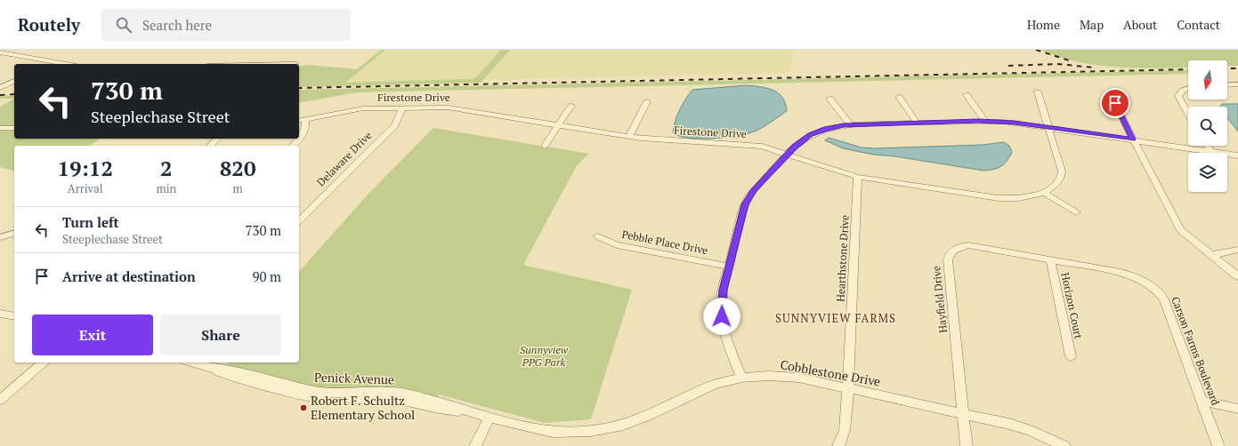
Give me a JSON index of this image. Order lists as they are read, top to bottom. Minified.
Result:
{"streets":{"street":["Firestone Drive","Delaware Drive","Pebble Place Drive","Hearthstone Drive","Hayfield Drive","Horizon Court","Carson Farms Boulevard","Cobblestone Drive","Penick Avenue"]},"crossings":[["Firestone Drive","Delaware Drive"],["Firestone Drive","Hearthstone Drive"],["Hearthstone Drive","Cobblestone Drive"],["Hayfield Drive","Horizon Court"],["Hayfield Drive","Carson Farms Boulevard"],["Hayfield Drive","Cobblestone Drive"],["Horizon Court","Carson Farms Boulevard"],["Cobblestone Drive","Penick Avenue"]],"districts":["SUNNYVIEW FARMS"],"parks":["Sunnyview PPG Park"],"places":["Robert F. Schultz Elementary School"],"north":"bottom","page":{"header":"Routely","search":"Search here","nav":["Home","Map","About","Contact"],"turn":["730 m","Steeplechase Street"],"eta":["19:12","Arrival","2","min","820","m"],"list":[{"name":"Turn left","note":"Steeplechase Street","value":"730 m"},{"name":"Arrive at destination","value":"90 m"}],"buttons":["Exit","Share"]}}
